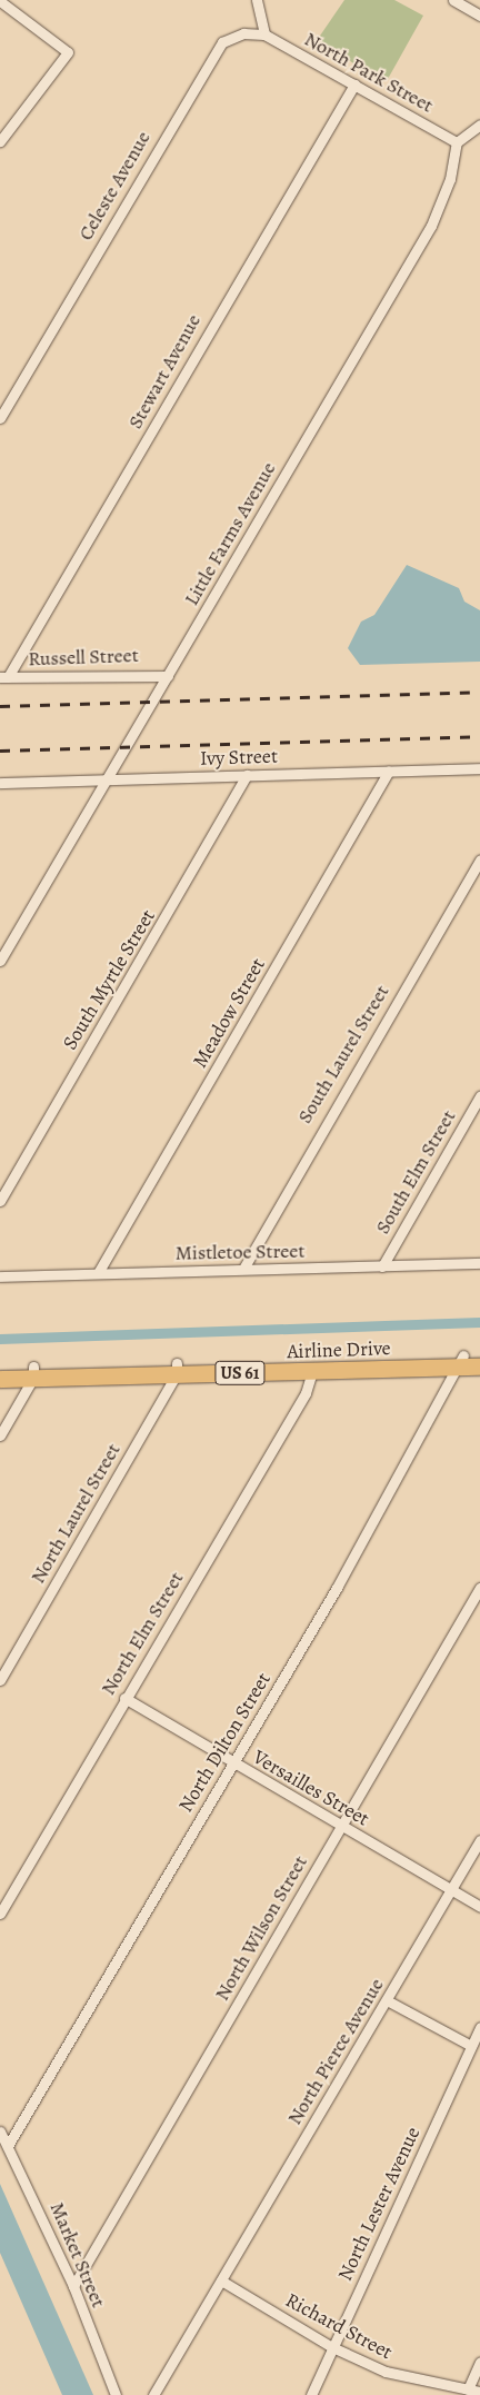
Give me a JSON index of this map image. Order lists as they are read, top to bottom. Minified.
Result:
{"streets":{"highway":["Airline Drive","US 61"],"street":["North Park Street","Celeste Avenue","Stewart Avenue","Little Farms Avenue","Russell Street","Ivy Street","South Myrtle Street","Meadow Street","South Laurel Street","South Elm Street","Mistletoe Street","North Laurel Street","North Elm Street","North Dilton Street","Versailles Street","North Wilson Street","North Pierce Avenue","North Lester Avenue","Market Street","Richard Street"]},"crossings":[["North Park Street","Celeste Avenue"],["North Park Street","Stewart Avenue"],["North Park Street","Little Farms Avenue"],["Stewart Avenue","Russell Street"],["Little Farms Avenue","Russell Street"],["Little Farms Avenue","Ivy Street"],["Ivy Street","South Myrtle Street"],["Ivy Street","Meadow Street"],["Meadow Street","Mistletoe Street"],["South Laurel Street","Mistletoe Street"],["South Elm Street","Mistletoe Street"],["Airline Drive","North Laurel Street"],["Airline Drive","North Elm Street"],["Airline Drive","North Dilton Street"],["North Elm Street","Versailles Street"],["North Dilton Street","Versailles Street"],["North Dilton Street","Market Street"],["Versailles Street","North Wilson Street"],["Versailles Street","North Pierce Avenue"],["North Wilson Street","Market Street"],["North Pierce Avenue","Richard Street"],["North Lester Avenue","Richard Street"]]}
